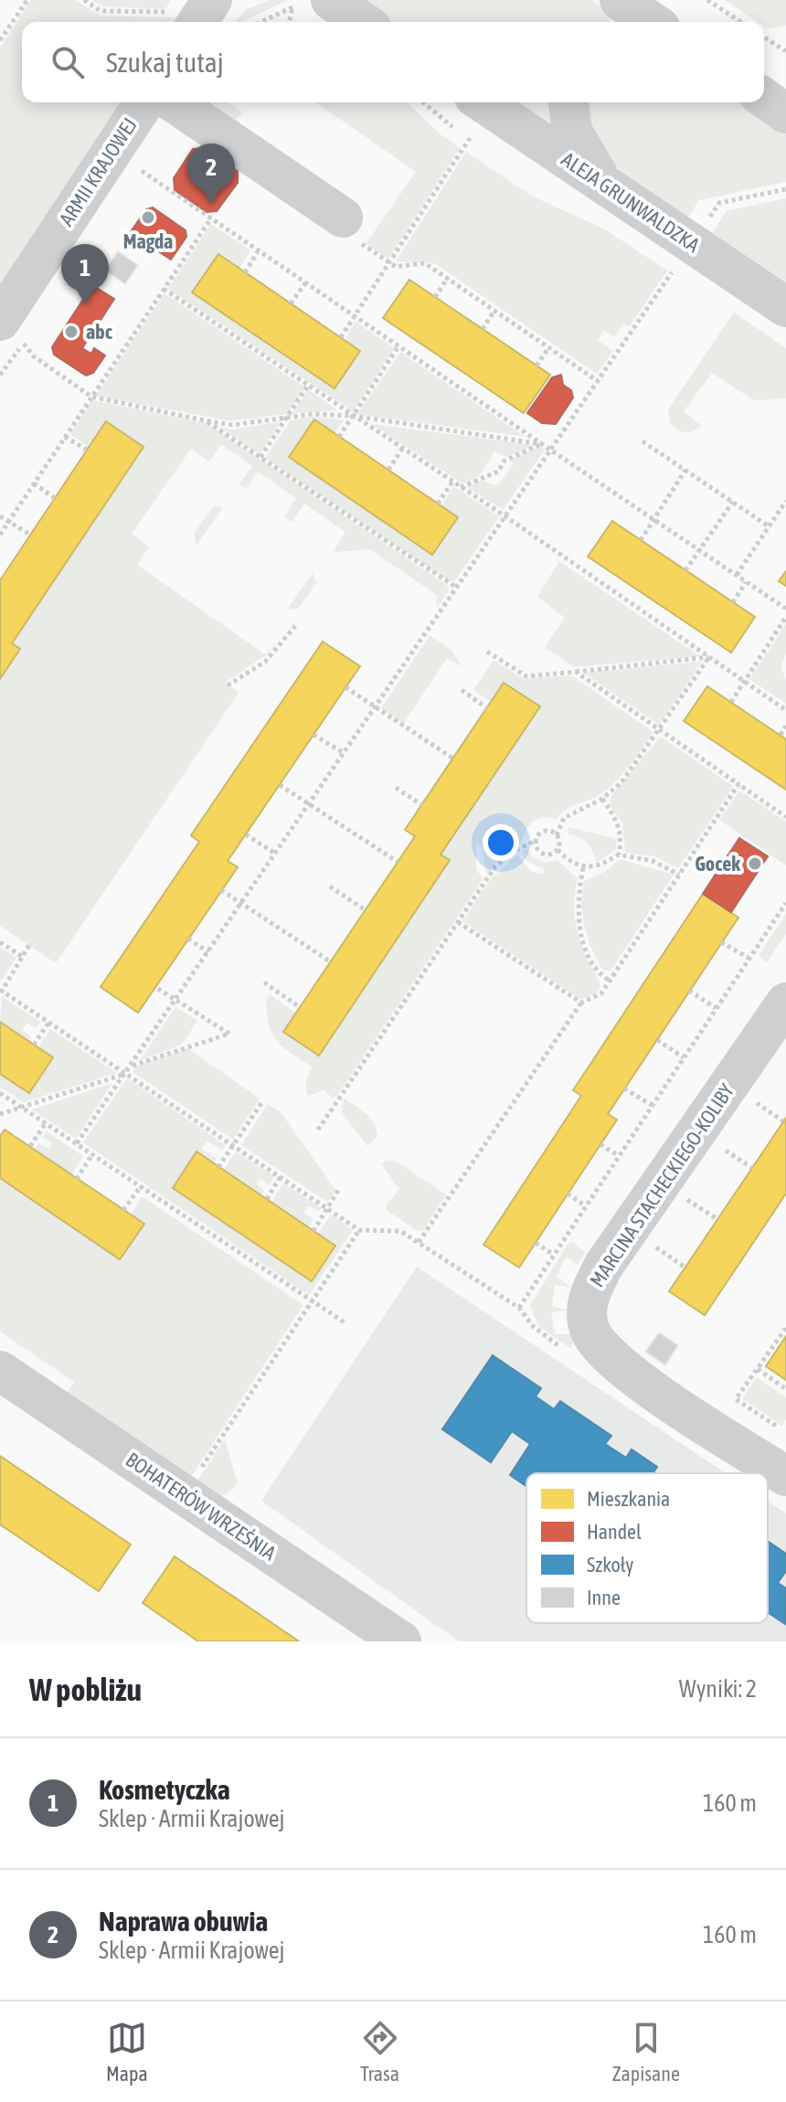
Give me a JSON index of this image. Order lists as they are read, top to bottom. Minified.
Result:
{"streets":{"street":["ARMII KRAJOWEJ","ALEJA GRUNWALDZKA","MARCINA STACHECKIEGO-KOLIBY","BOHATERÓW WRZEŚNIA"]},"places":["Magda","abc","Gocek"],"legend":["Mieszkania","Handel","Szkoły","Inne"],"page":{"search":"Szukaj tutaj","pins":["2","1"],"heading":["W pobliżu","Wyniki: 2"],"list":[{"mark":"1","name":"Kosmetyczka","note":"Sklep · Armii Krajowej","value":"160 m"},{"mark":"2","name":"Naprawa obuwia","note":"Sklep · Armii Krajowej","value":"160 m"}],"nav":["Mapa","Trasa","Zapisane"]}}
